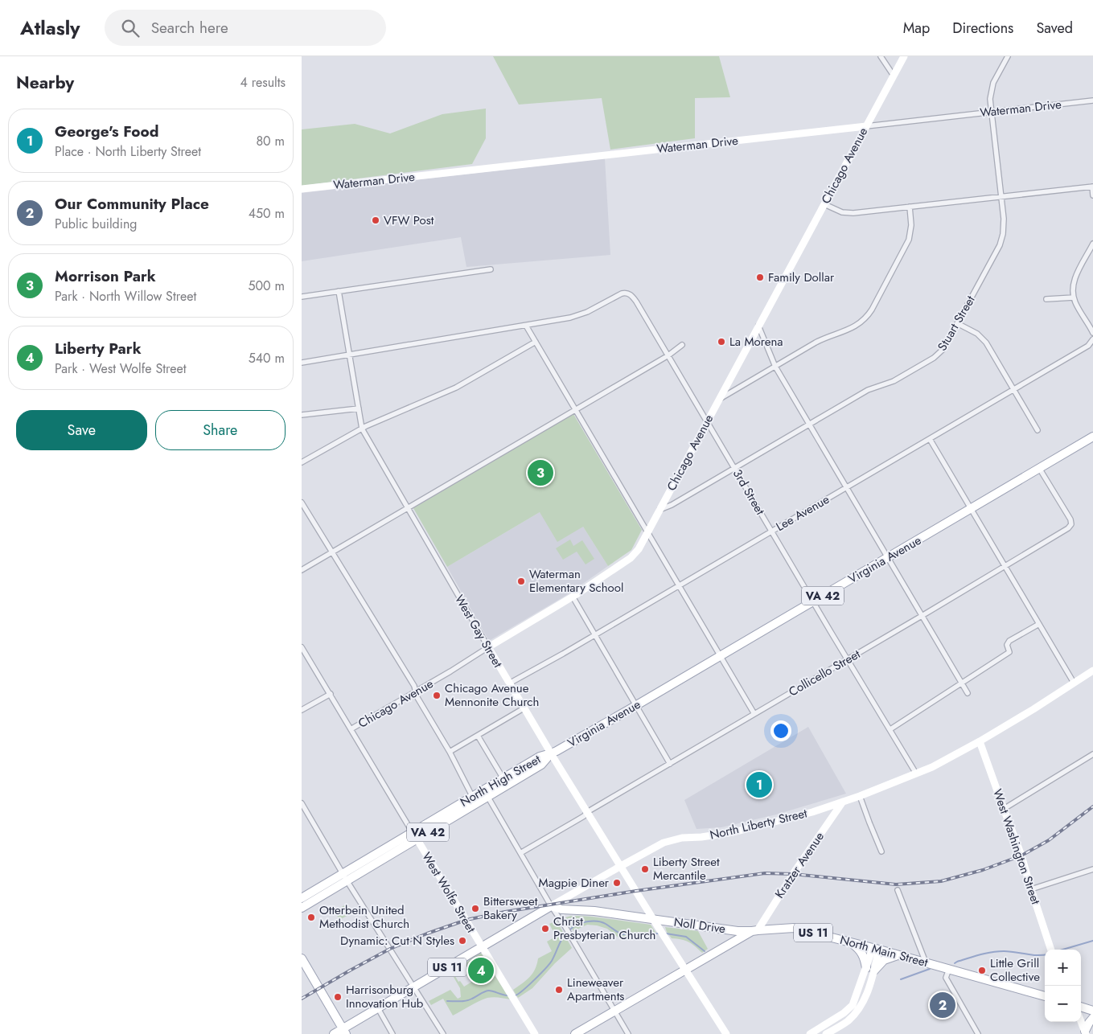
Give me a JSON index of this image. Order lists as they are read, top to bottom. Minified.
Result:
{"streets":{"main road":["Virginia Avenue","VA 42","North High Street","North Liberty Street","Noll Drive","US 11","North Main Street"],"street":["Waterman Drive","Chicago Avenue","Stuart Street","3rd Street","Lee Avenue","West Gay Street","Collicello Street","West Washington Street","Kratzer Avenue","West Wolfe Street"]},"crossings":[["Waterman Drive","Chicago Avenue"],["Waterman Drive","Stuart Street"],["Chicago Avenue","Stuart Street"],["Chicago Avenue","3rd Street"],["Chicago Avenue","West Gay Street"],["Chicago Avenue","West Wolfe Street"],["Stuart Street","3rd Street"],["3rd Street","Lee Avenue"],["3rd Street","Virginia Avenue"],["3rd Street","Collicello Street"],["3rd Street","North Liberty Street"],["Lee Avenue","West Gay Street"],["Virginia Avenue","West Gay Street"],["Virginia Avenue","Collicello Street"],["Virginia Avenue","North High Street"],["West Gay Street","Collicello Street"],["West Gay Street","North High Street"],["West Gay Street","North Liberty Street"],["West Gay Street","Noll Drive"],["West Gay Street","North Main Street"],["North High Street","West Wolfe Street"],["North Liberty Street","West Washington Street"],["North Liberty Street","Kratzer Avenue"],["North Liberty Street","West Wolfe Street"],["North Liberty Street","Noll Drive"],["North Liberty Street","US 11"],["Kratzer Avenue","Noll Drive"],["Kratzer Avenue","North Main Street"],["Noll Drive","North Main Street"]],"places":["VFW Post","Family Dollar","La Morena","Waterman Elementary School","Chicago Avenue Mennonite Church","Liberty Street Mercantile","Magpie Diner","Bittersweet Bakery","Otterbein United Methodist Church","Christ Presbyterian Church","Dynamic: Cut N Styles","Little Grill Collective","Lineweaver Apartments","Harrisonburg Innovation Hub"],"page":{"header":"Atlasly","search":"Search here","nav":["Map","Directions","Saved"],"heading":["Nearby","4 results"],"list":[{"mark":"1","name":"George's Food","note":"Place · North Liberty Street","value":"80 m"},{"mark":"2","name":"Our Community Place","note":"Public building","value":"450 m"},{"mark":"3","name":"Morrison Park","note":"Park · North Willow Street","value":"500 m"},{"mark":"4","name":"Liberty Park","note":"Park · West Wolfe Street","value":"540 m"}],"buttons":["Save","Share"],"pins":["3","1","4","2"],"map_buttons":["+","−"]}}
